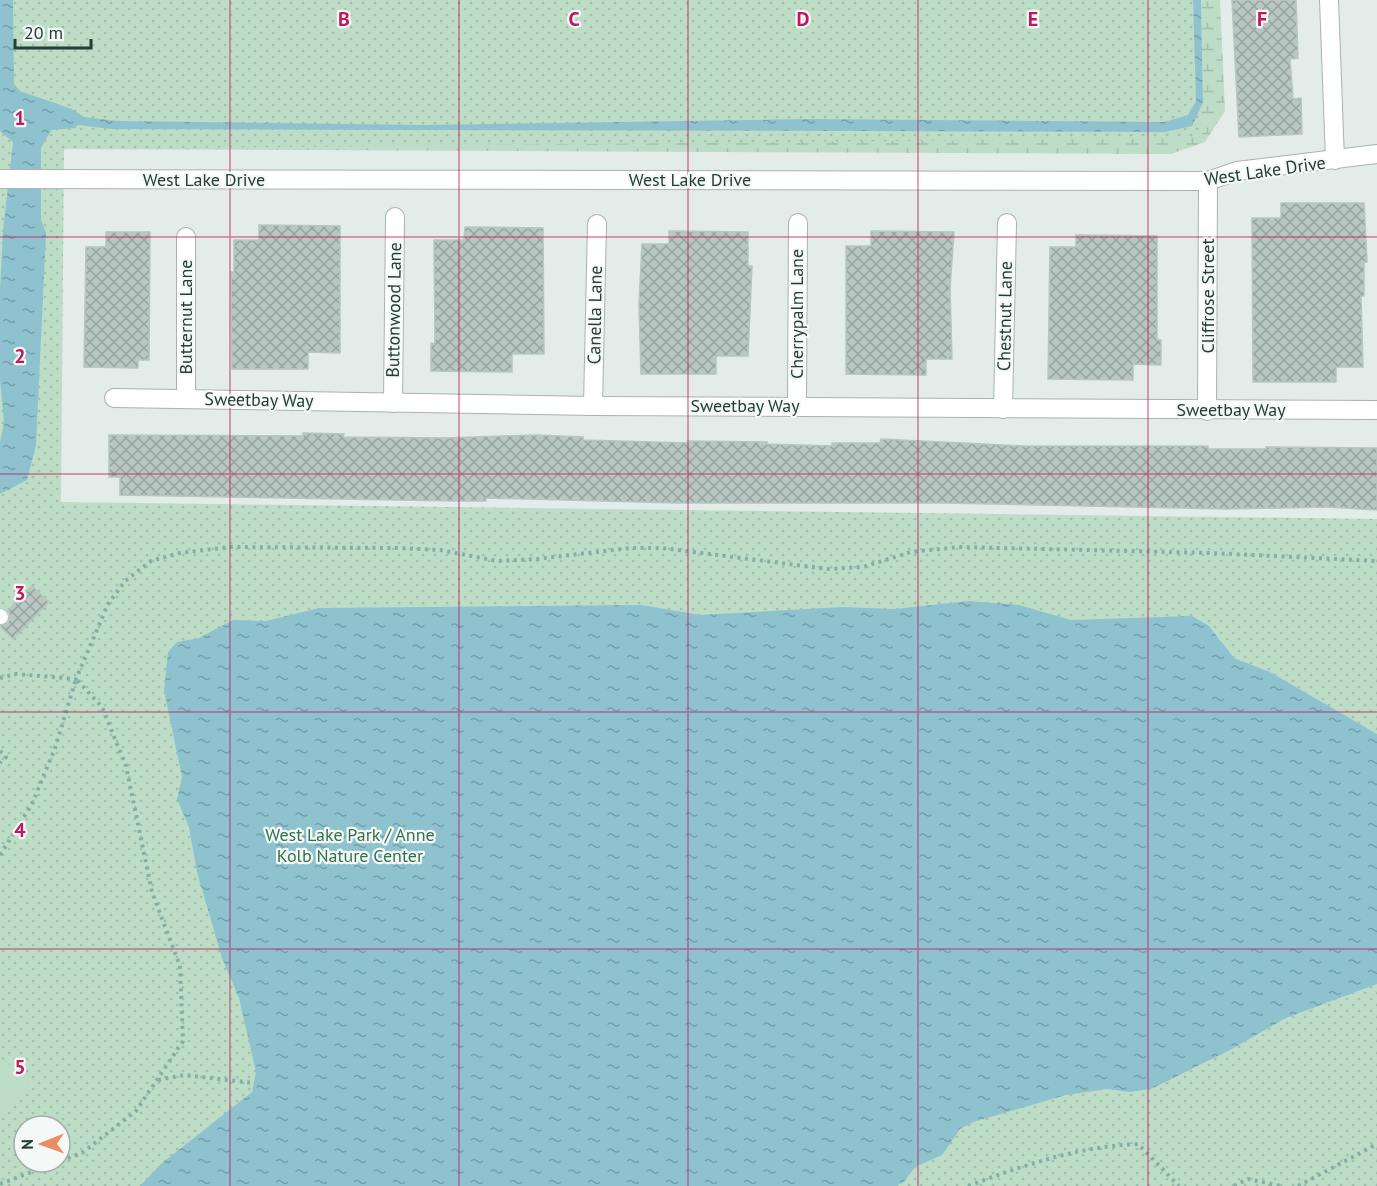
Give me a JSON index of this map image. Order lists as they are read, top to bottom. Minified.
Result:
{"streets":{"street":["West Lake Drive","Cliffrose Street","Buttonwood Lane","Cherrypalm Lane","Canella Lane","Chestnut Lane","Butternut Lane","Sweetbay Way"]},"crossings":[["West Lake Drive","Cliffrose Street"],["Cliffrose Street","Sweetbay Way"],["Buttonwood Lane","Sweetbay Way"],["Cherrypalm Lane","Sweetbay Way"],["Canella Lane","Sweetbay Way"],["Chestnut Lane","Sweetbay Way"],["Butternut Lane","Sweetbay Way"]],"parks":["West Lake Park / Anne Kolb Nature Center"],"scale_bar":"20 m","north":"left","grid":{"columns":["B","C","D","E","F"],"rows":["1","2","3","4","5"]}}
